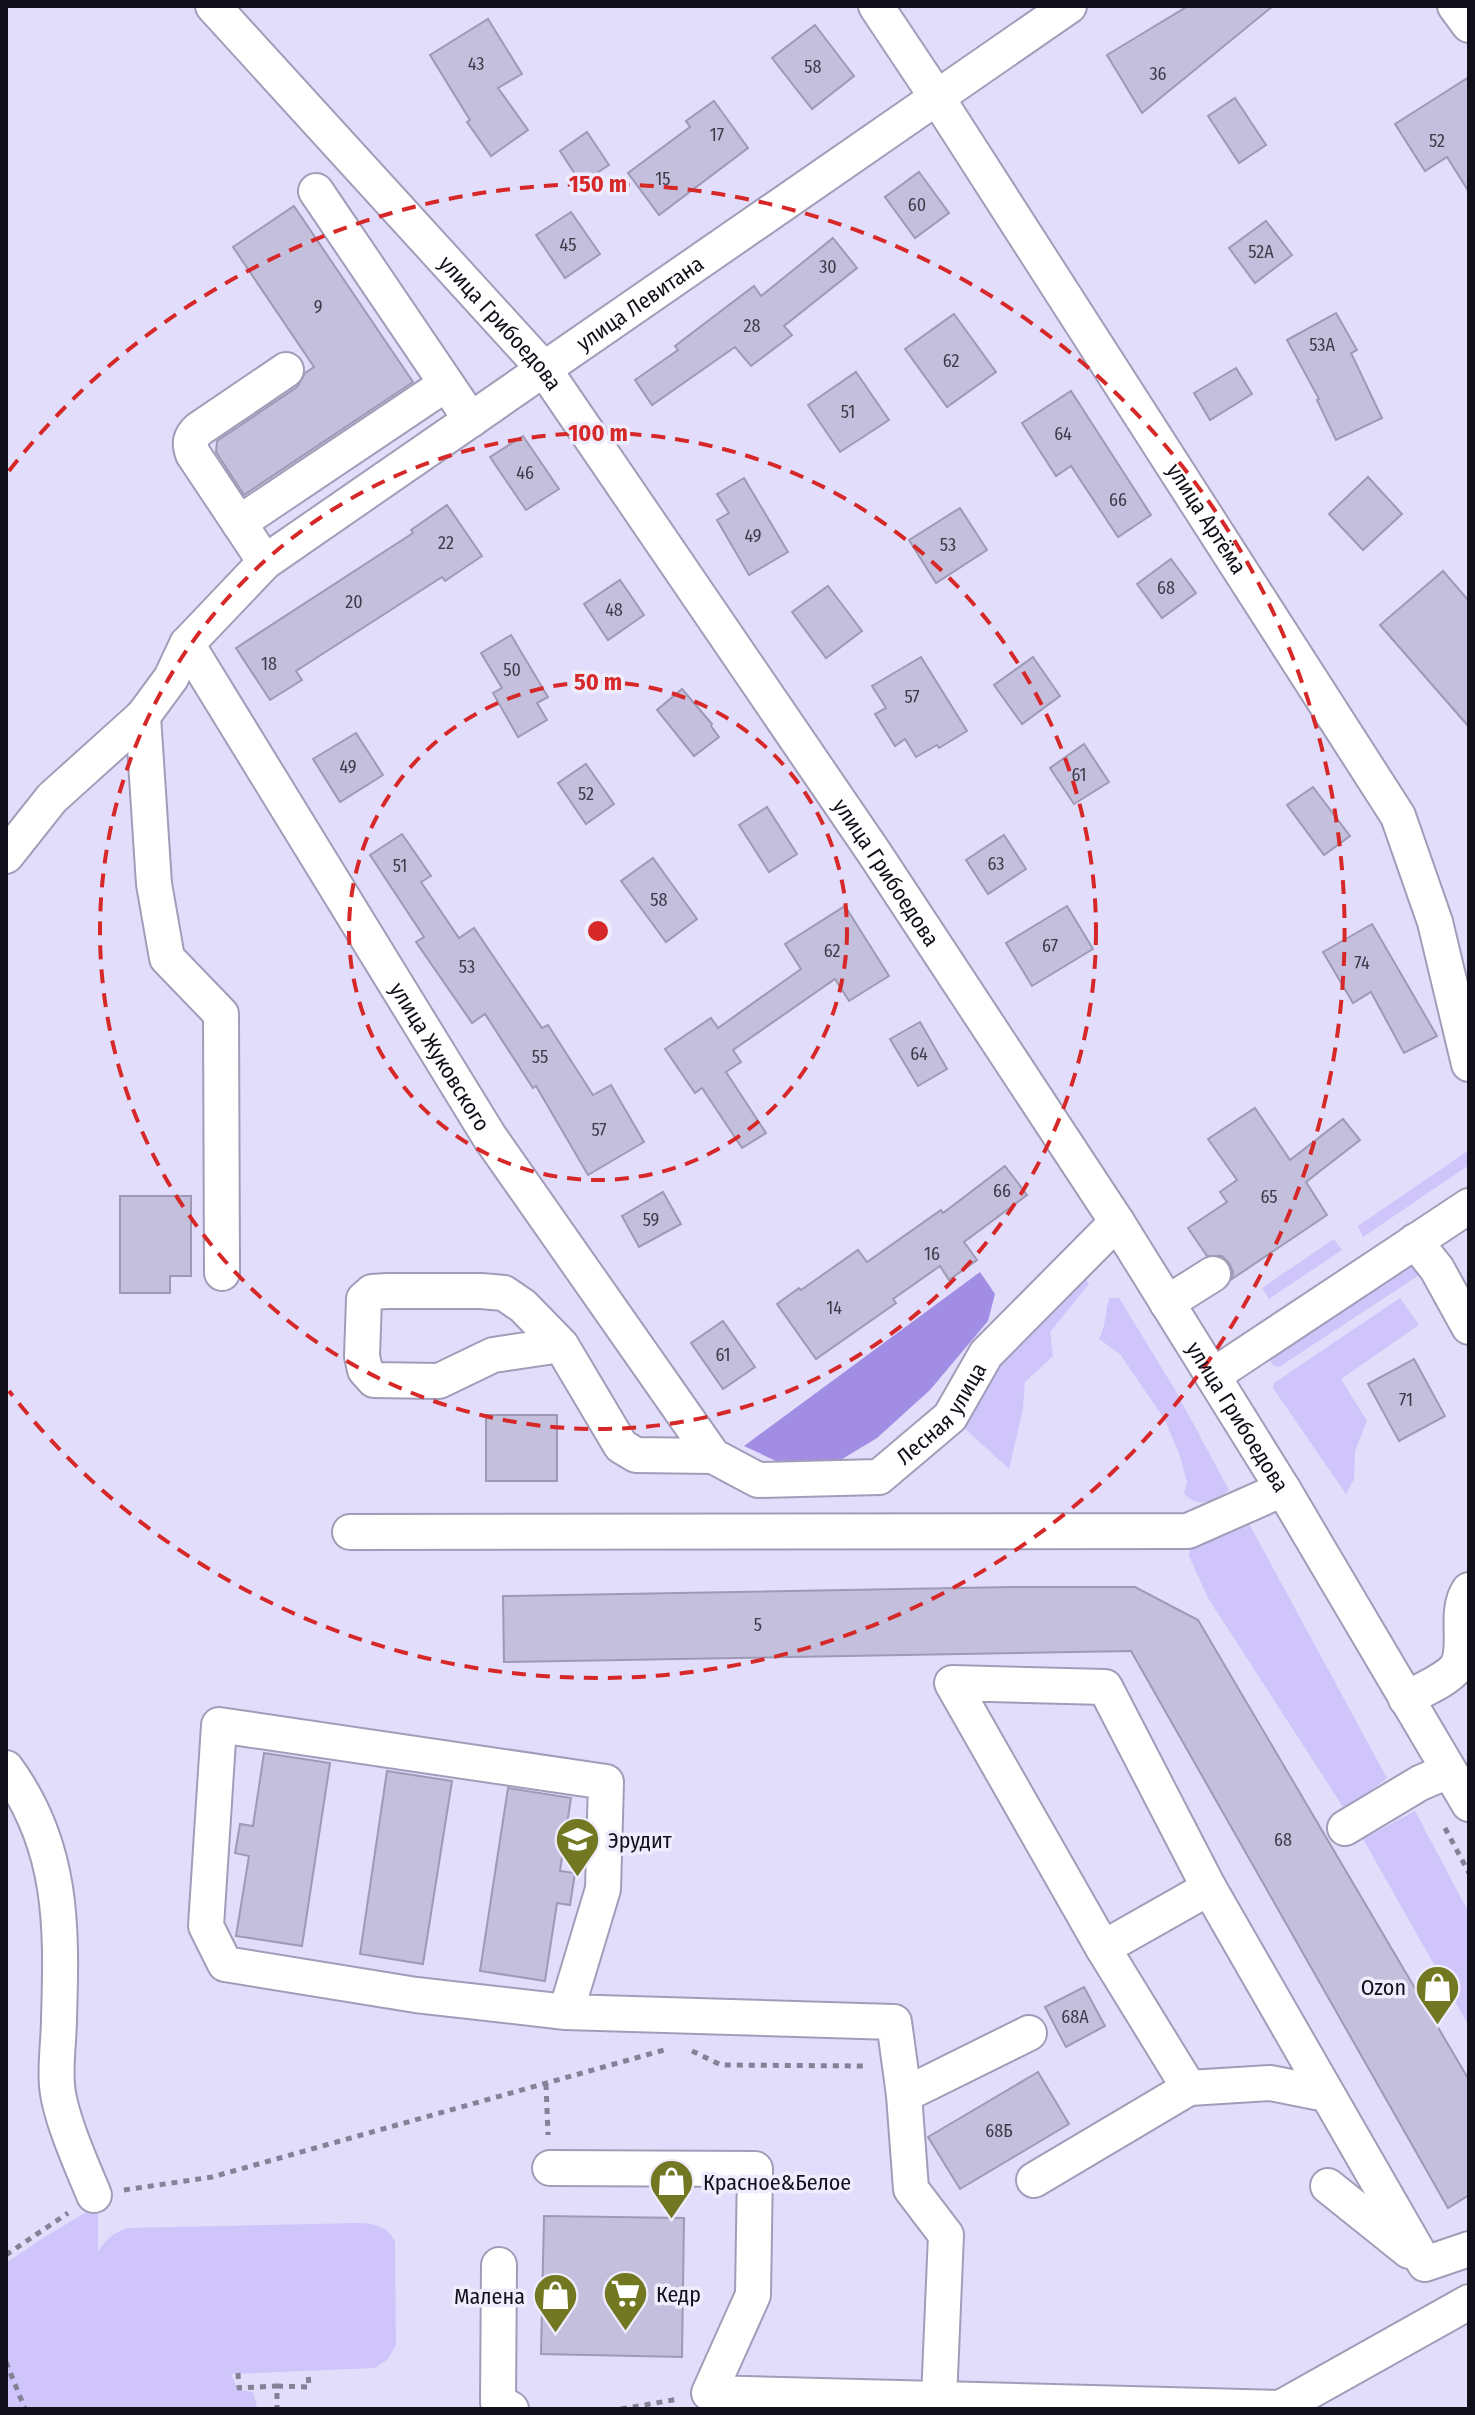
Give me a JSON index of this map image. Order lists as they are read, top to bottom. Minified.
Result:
{"streets":{"street":["улица Левитана","улица Грибоедова","улица Артёма","улица Жуковского","Лесная улица"]},"crossings":[["улица Левитана","улица Грибоедова"],["улица Левитана","улица Артёма"],["улица Левитана","улица Жуковского"],["улица Грибоедова","Лесная улица"],["улица Жуковского","Лесная улица"]],"places":{"school or university":["Эрудит"],"shop":["Ozon","Красное&Белое","Малена"],"supermarket":["Кедр"]},"house_numbers":["43","58","36","17","52","15","60","45","52А","30","9","28","53А","62","51","64","46","66","49","22","53","68","20","48","18","50","57","49","61","52","63","51","58","67","62","74","53","64","55","57","66","65","59","16","14","61","71","5","68","68А","68Б"],"rings":["150 m","100 m","50 m"]}
